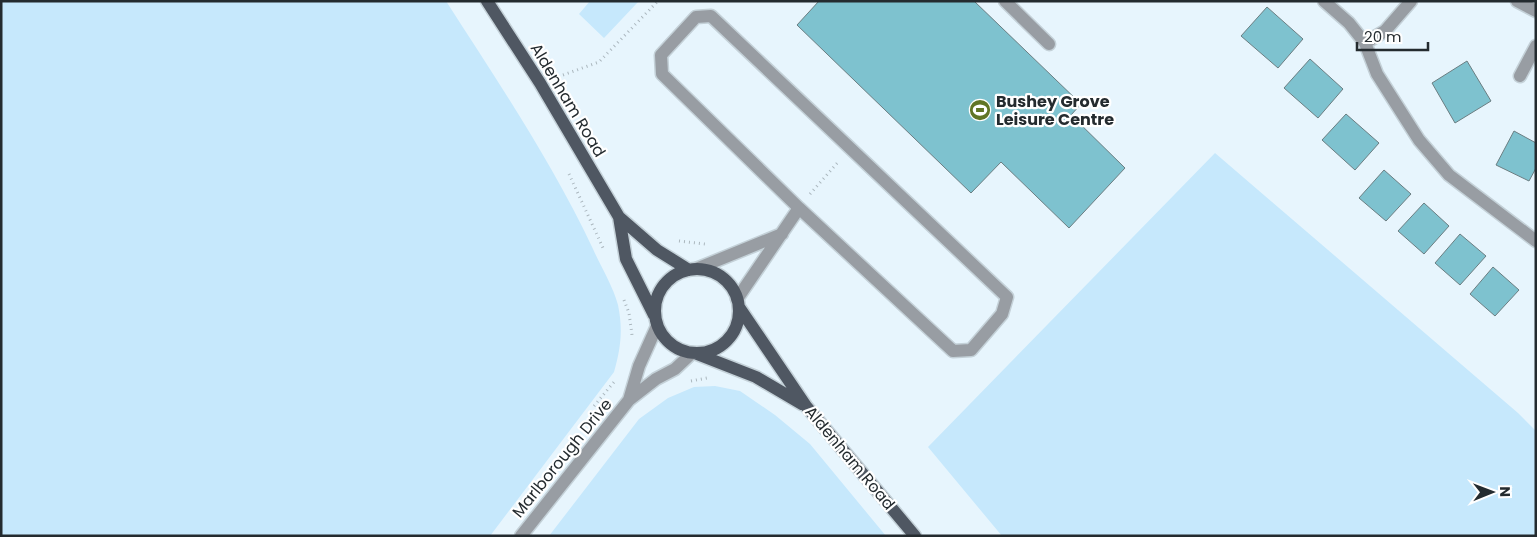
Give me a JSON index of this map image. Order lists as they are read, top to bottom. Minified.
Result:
{"streets":{"main road":["Aldenham Road"],"street":["Marlborough Drive"]},"crossings":[["Aldenham Road","Marlborough Drive"]],"places":{"sports":["Bushey Grove Leisure Centre"]},"scale_bar":"20 m","north":"right"}
